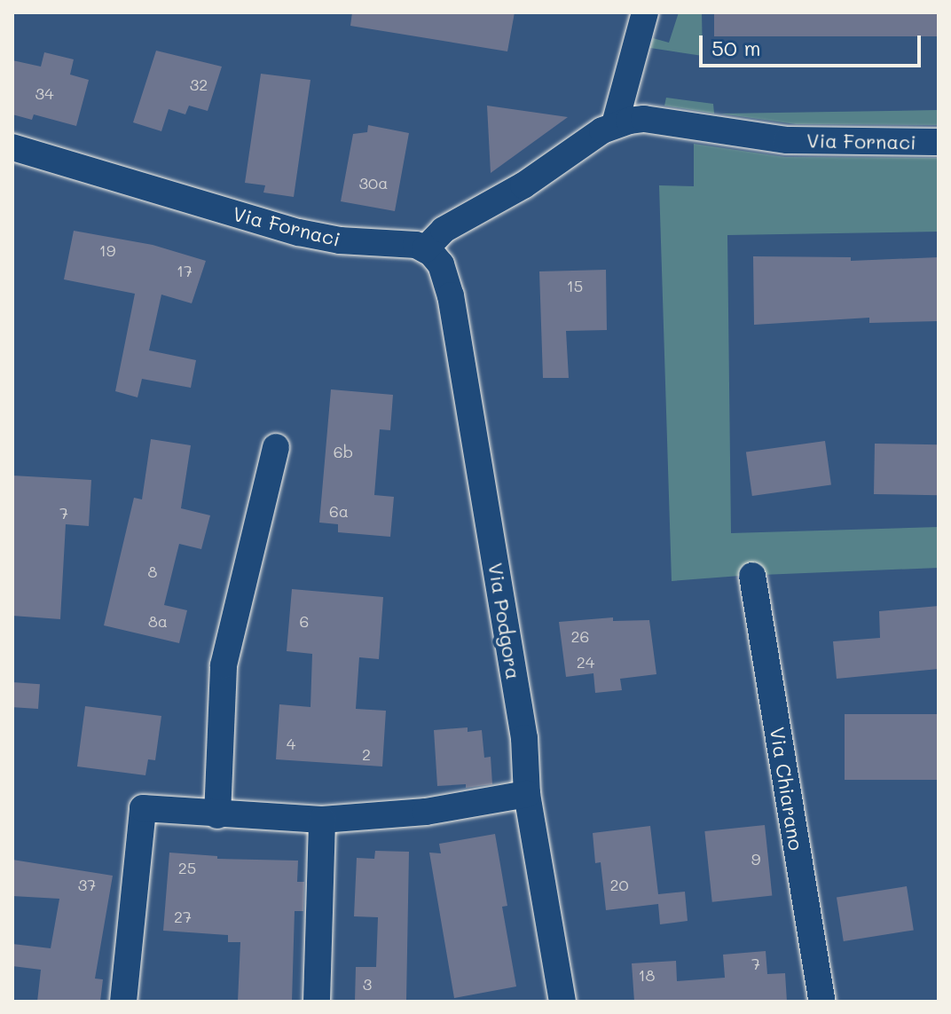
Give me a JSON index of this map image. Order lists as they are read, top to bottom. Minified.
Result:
{"streets":{"street":["Via Fornaci","Via Podgora","Via Chiarano"]},"crossings":[["Via Fornaci","Via Podgora"]],"house_numbers":["32","34","30a","19","17","15","6b","6a","7","8","8a","6","26","24","4","2","9","25","37","20","27","7","18","3"],"scale_bar":"50 m"}
